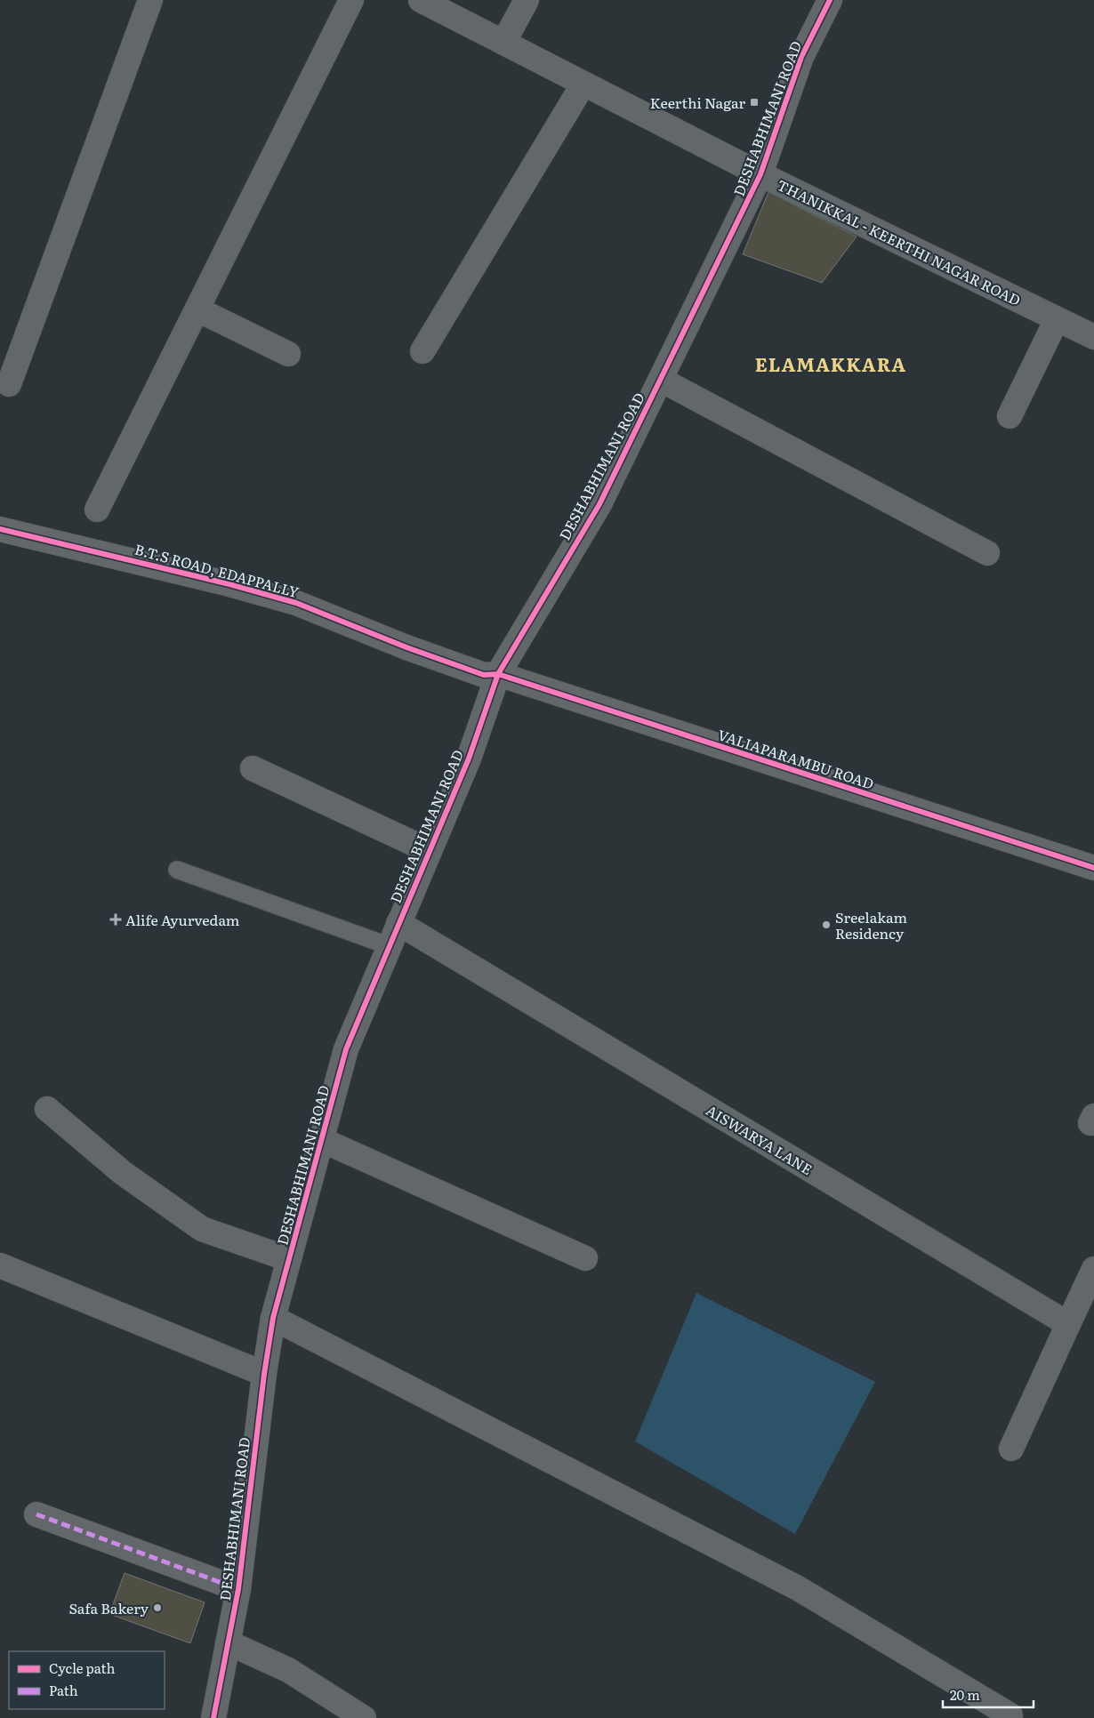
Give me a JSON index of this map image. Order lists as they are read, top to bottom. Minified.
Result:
{"streets":{"street":["DESHABHIMANI ROAD","THANIKKAL - KEERTHI NAGAR ROAD","B.T.S ROAD, EDAPPALLY","VALIAPARAMBU ROAD","AISWARYA LANE"]},"crossings":[["DESHABHIMANI ROAD","THANIKKAL - KEERTHI NAGAR ROAD"],["DESHABHIMANI ROAD","B.T.S ROAD, EDAPPALLY"],["DESHABHIMANI ROAD","VALIAPARAMBU ROAD"],["DESHABHIMANI ROAD","AISWARYA LANE"],["B.T.S ROAD, EDAPPALLY","VALIAPARAMBU ROAD"]],"districts":["ELAMAKKARA"],"places":{"transit":["Keerthi Nagar"],"health":["Alife Ayurvedam"],"other":["Sreelakam Residency","Safa Bakery"]},"legend":["Cycle path","Path"],"scale_bar":"20 m"}
